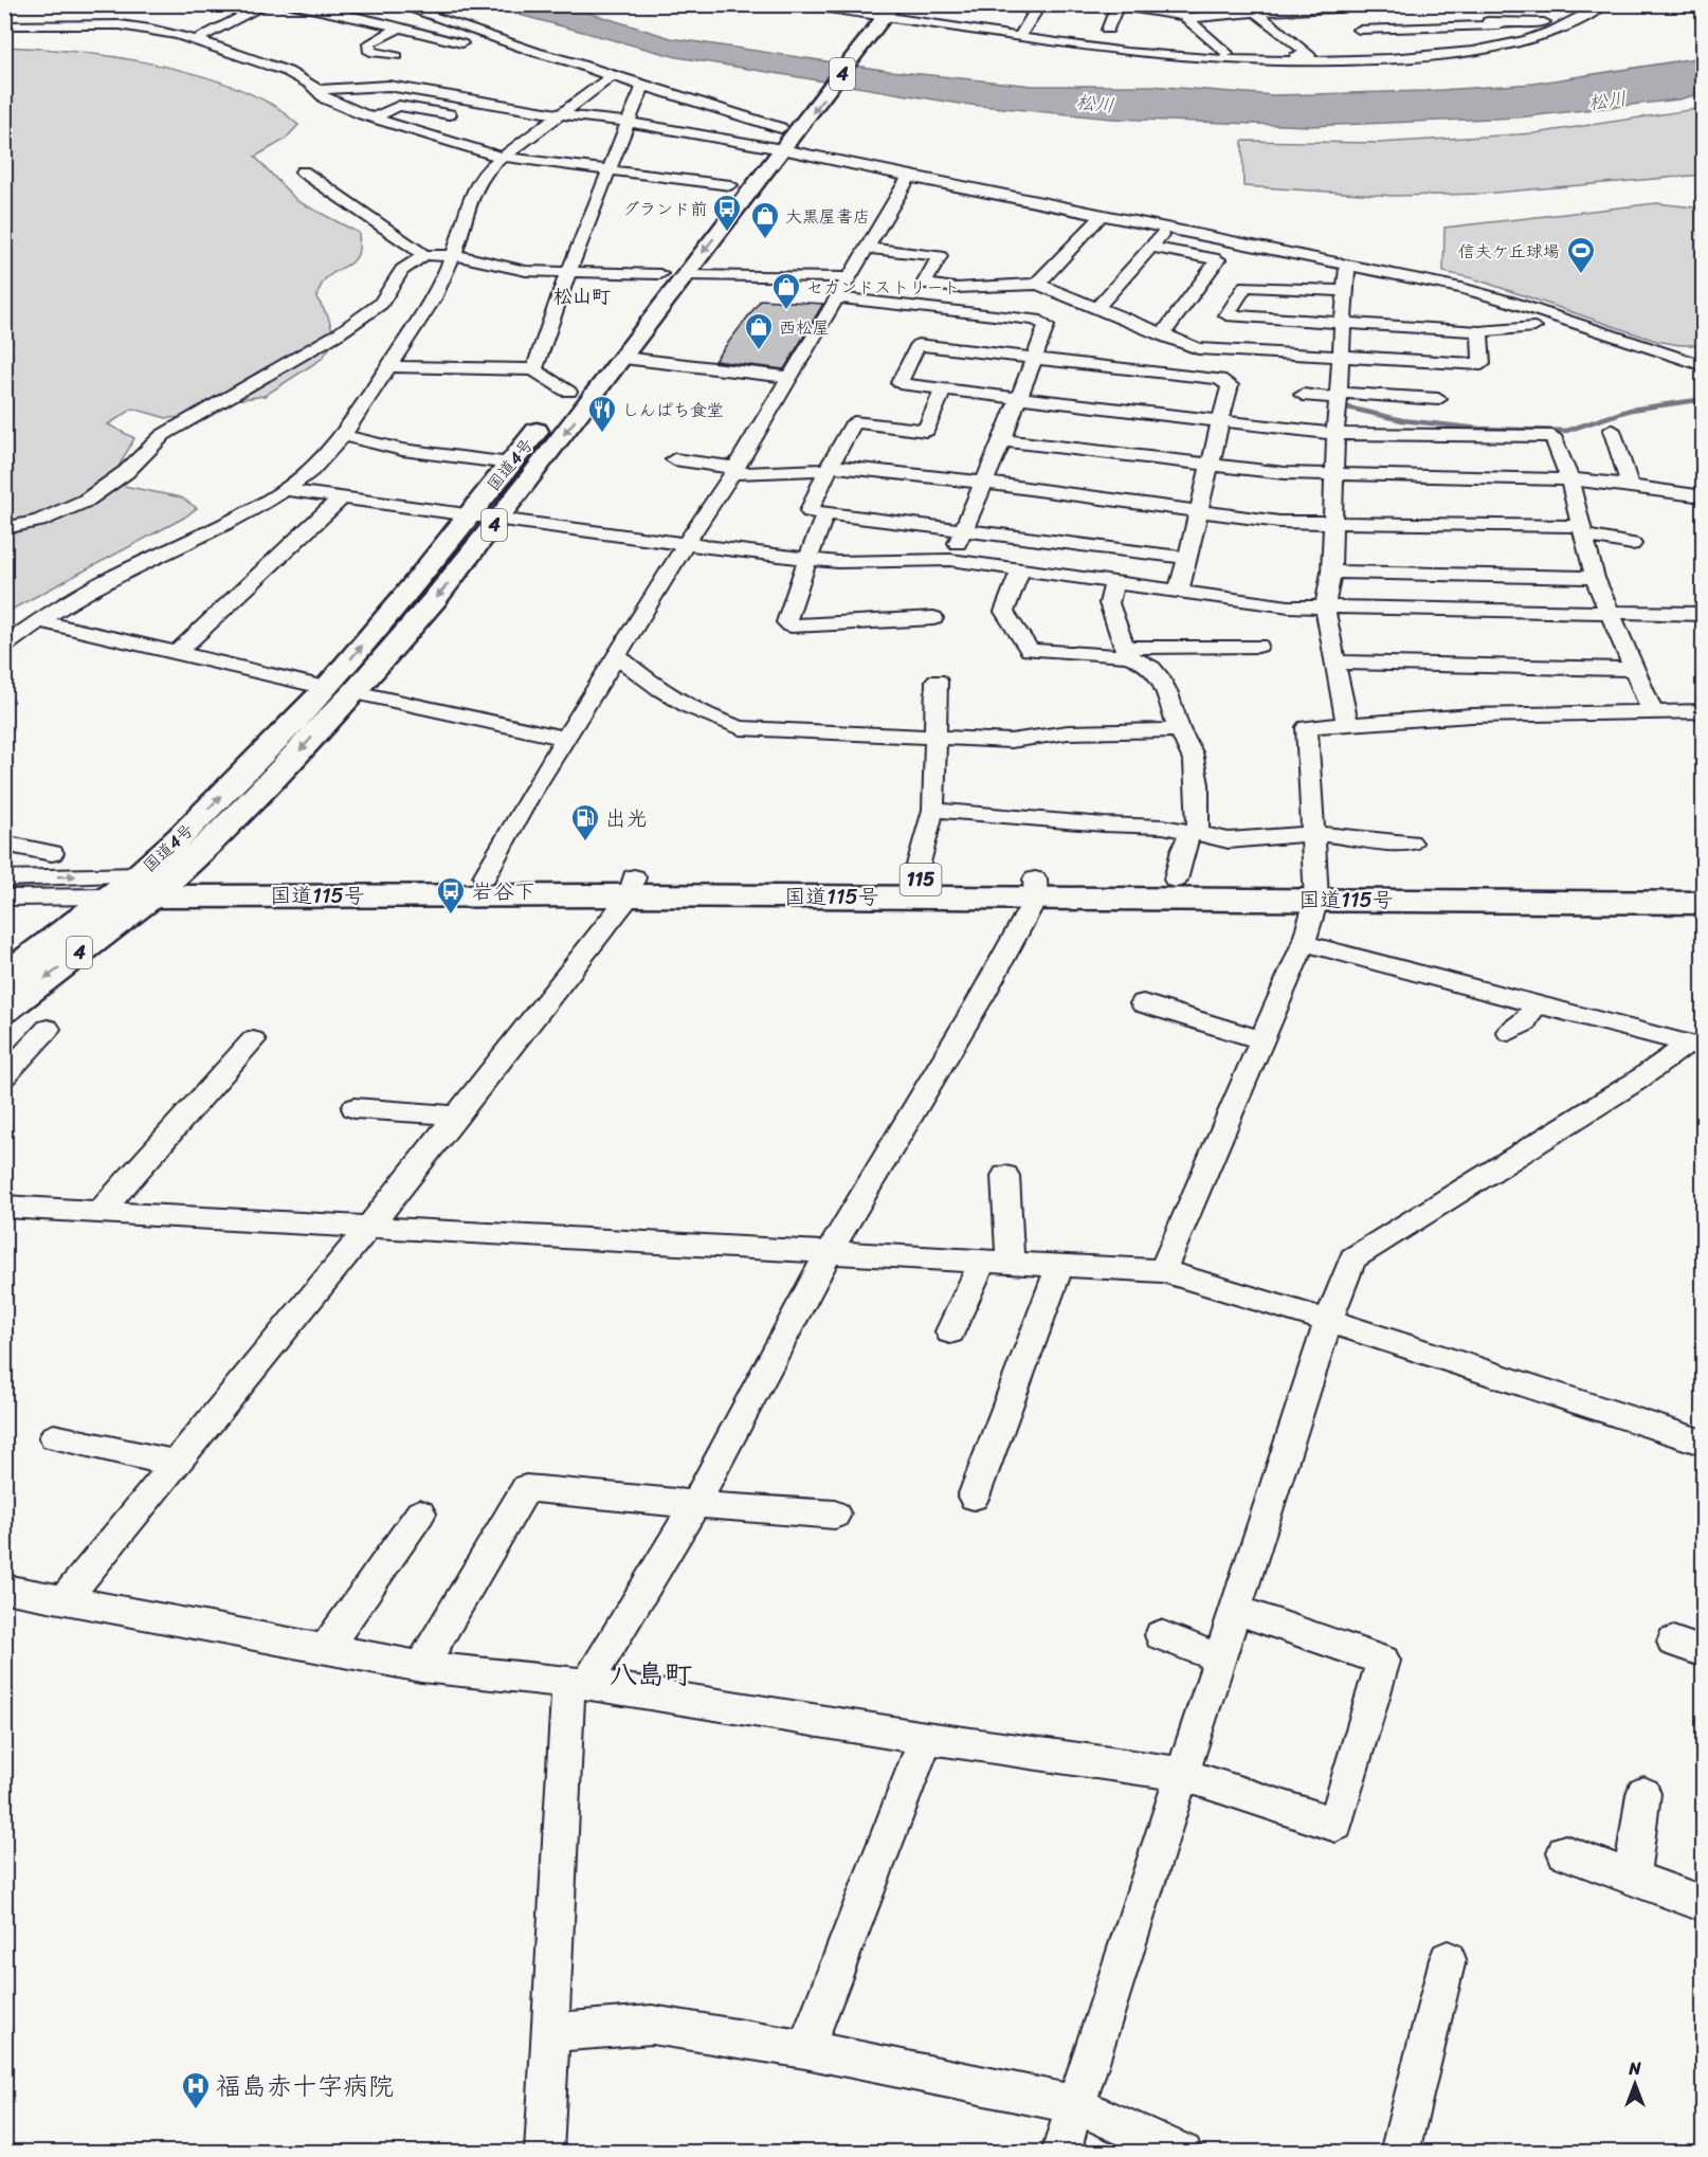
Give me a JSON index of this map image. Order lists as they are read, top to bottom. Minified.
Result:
{"streets":{"highway":["4","国道4号","115","国道115号"]},"crossings":[["4","国道4号"],["4","国道115号"],["国道4号","国道115号"]],"districts":["松山町","八島町"],"water":["松川"],"places":{"bus stop":["グランド前","岩谷下"],"shop":["大黒屋書店","セカンドストリート","西松屋"],"sports":["信夫ケ丘球場"],"restaurant":["しんぱち食堂"],"fuel station":["出光"],"hospital":["福島赤十字病院"]},"north":"top"}
